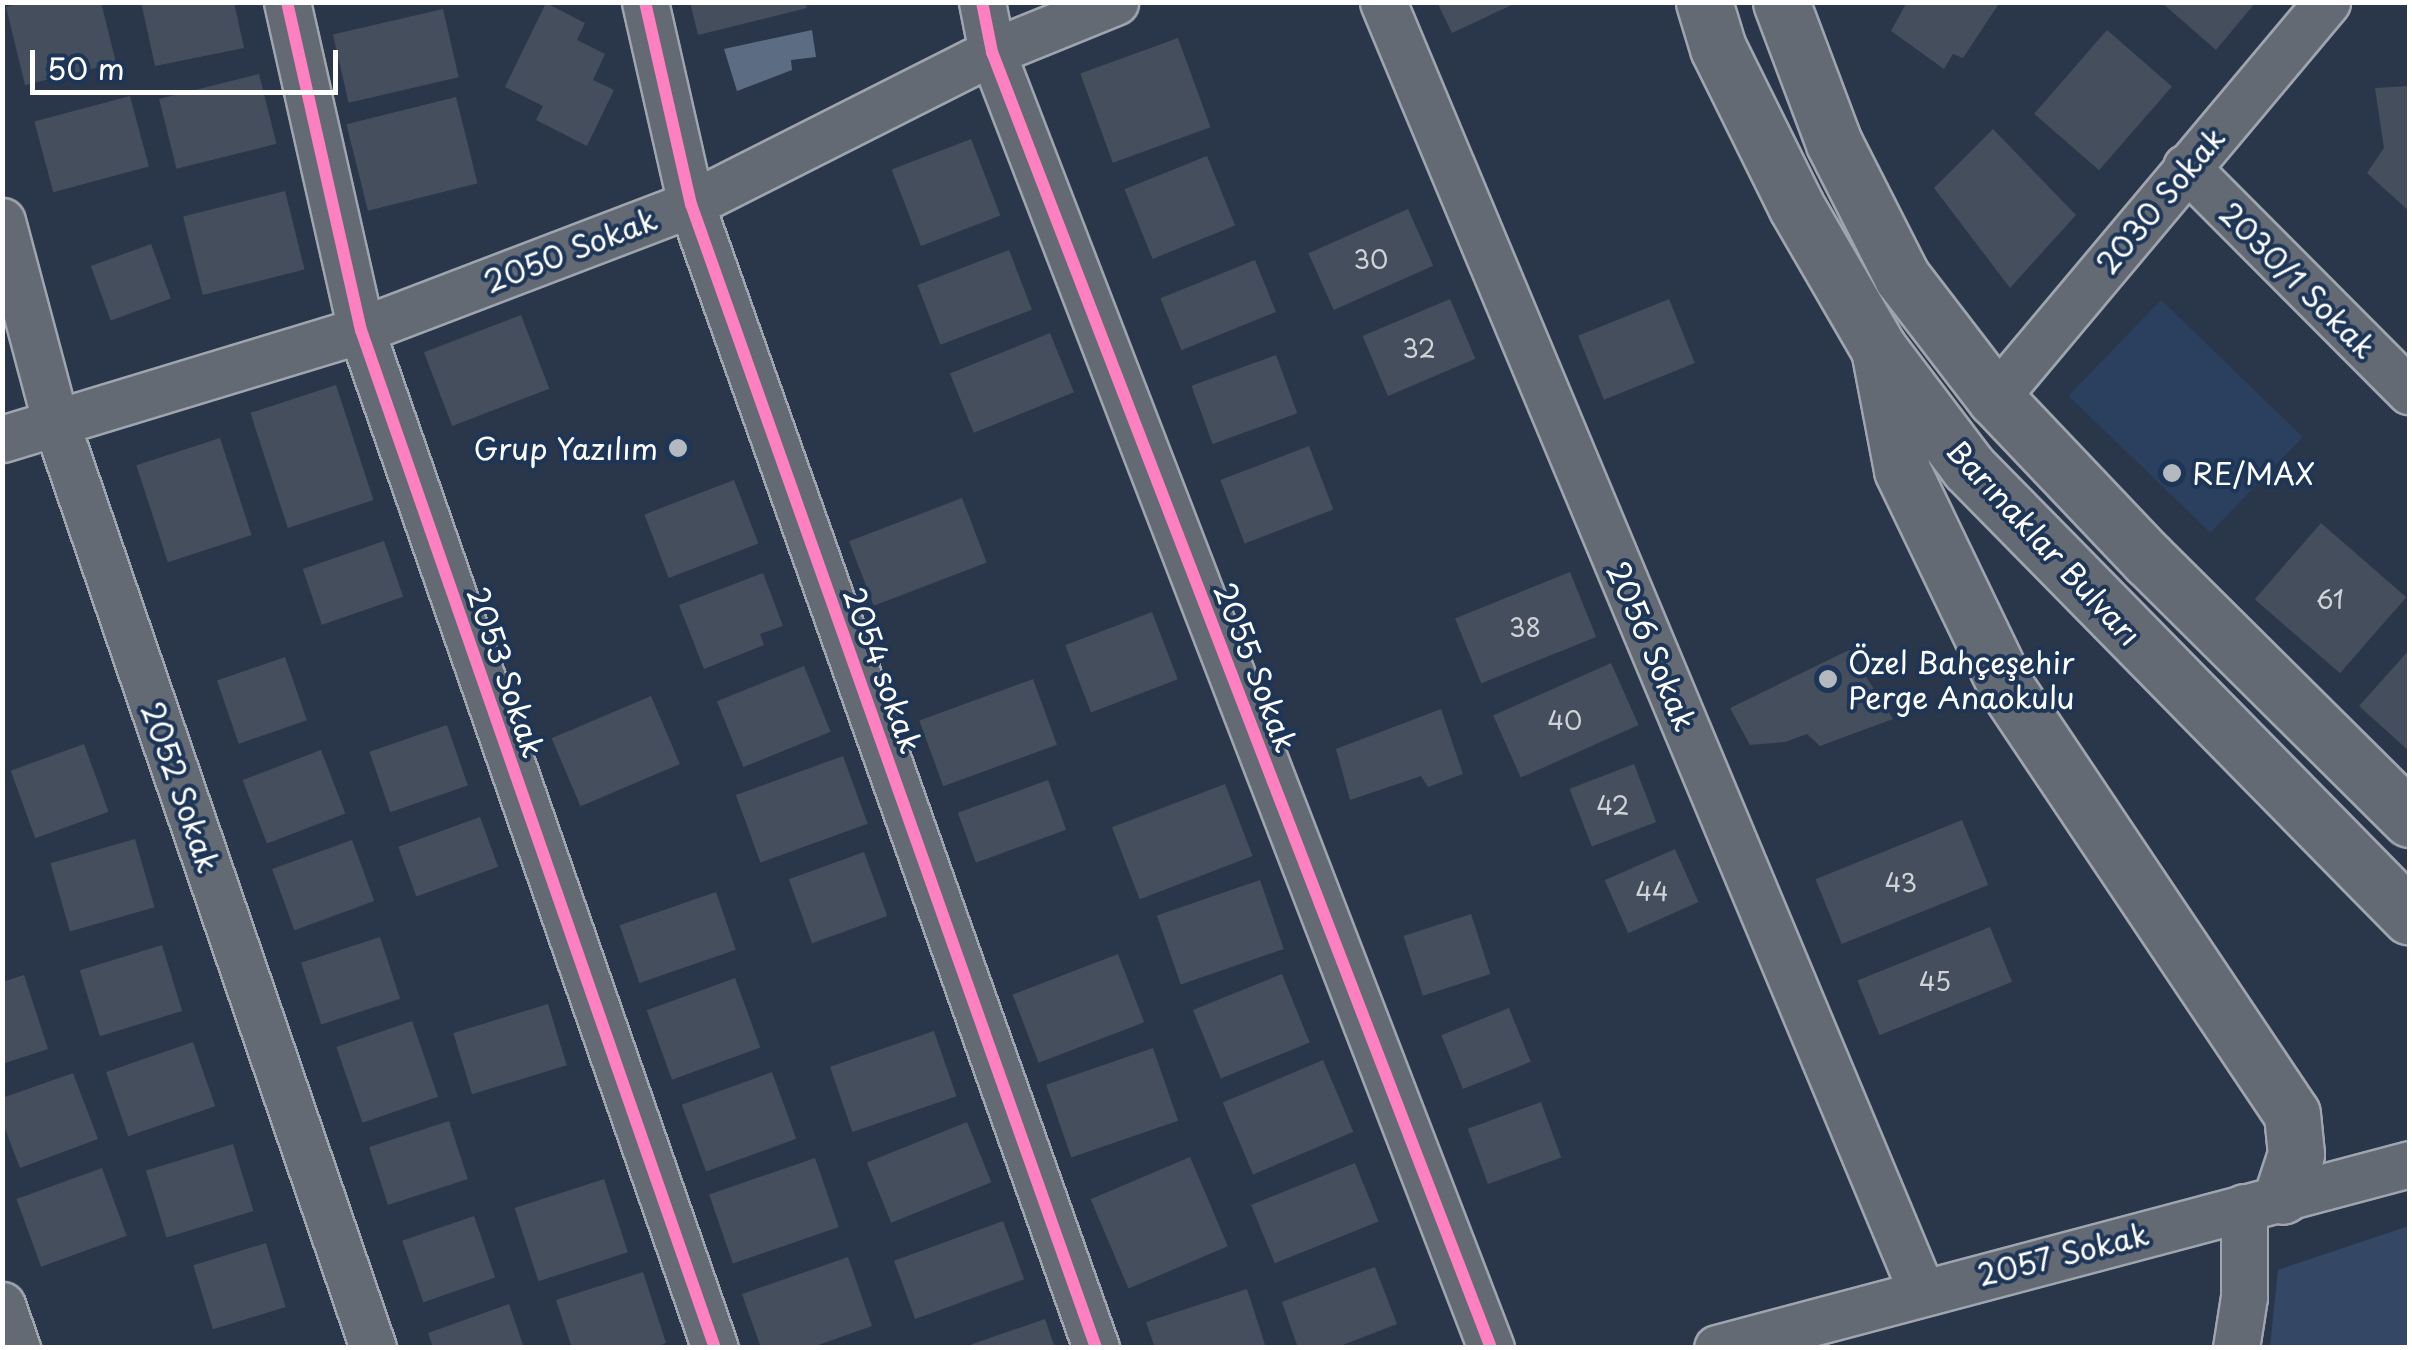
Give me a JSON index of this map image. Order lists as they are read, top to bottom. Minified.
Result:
{"streets":{"main road":["Barınaklar Bulvarı"],"street":["2030 Sokak","2050 Sokak","2030/1 Sokak","2056 Sokak","2055 Sokak","2054 sokak","2053 Sokak","2052 Sokak","2057 Sokak"]},"crossings":[["2030 Sokak","2030/1 Sokak"],["2030 Sokak","Barınaklar Bulvarı"],["2050 Sokak","2055 Sokak"],["2050 Sokak","2054 sokak"],["2050 Sokak","2053 Sokak"],["2050 Sokak","2052 Sokak"],["2056 Sokak","2057 Sokak"]],"places":["Grup Yazılım","RE/MAX","Özel Bahçeşehir Perge Anaokulu"],"house_numbers":["30","32","61","38","40","42","43","44","45"],"scale_bar":"50 m"}
